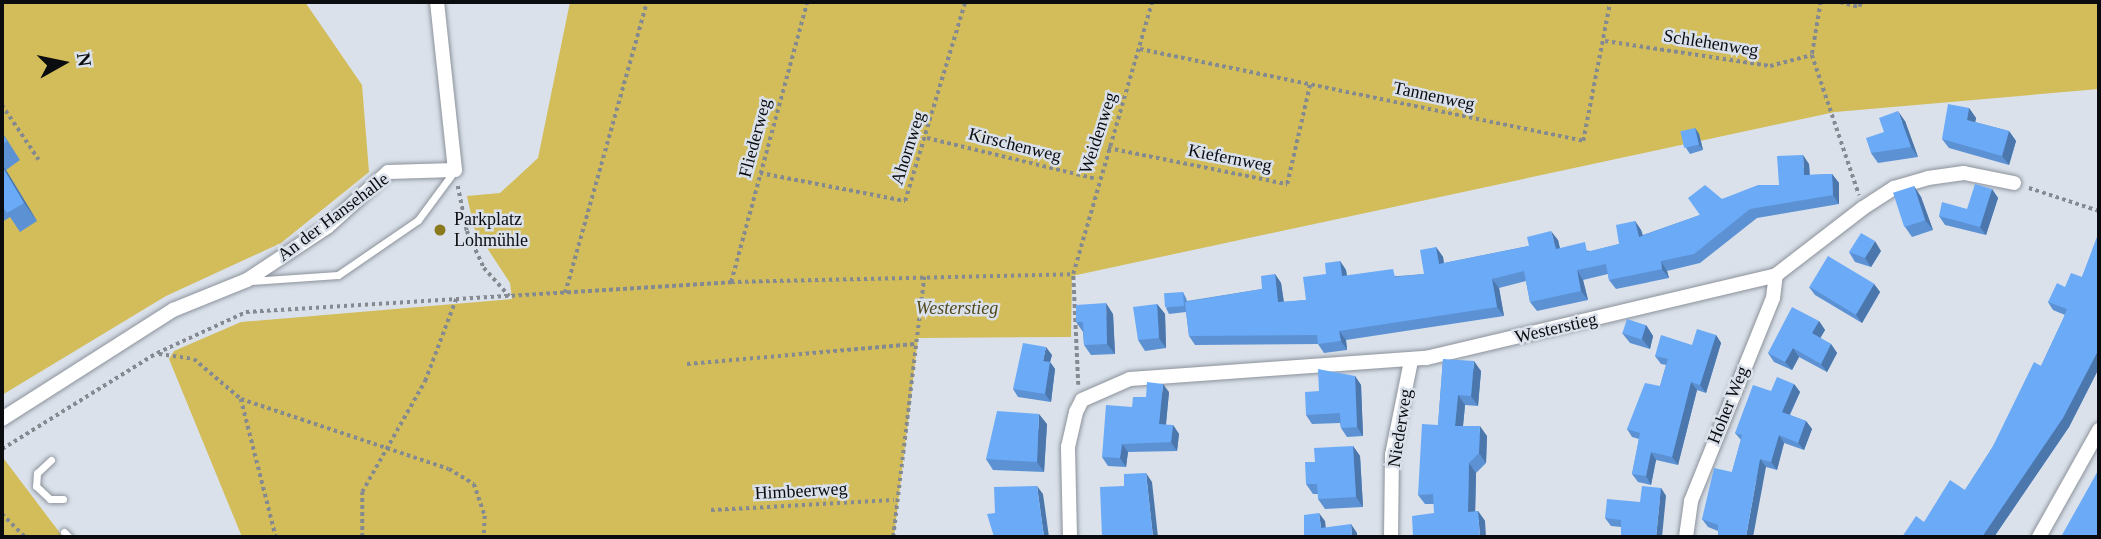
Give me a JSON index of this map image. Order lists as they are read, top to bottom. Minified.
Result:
{"streets":{"street":["An der Hansehalle","Westerstieg","Hoher Weg","Niederweg"],"path":["Schlehenweg","Tannenweg","Weidenweg","Fliederweg","Kirschenweg","Ahornweg","Kiefernweg","Himbeerweg"]},"crossings":[["Schlehenweg","Tannenweg"],["Tannenweg","Weidenweg"],["Tannenweg","Kiefernweg"],["Weidenweg","Kirschenweg"],["Weidenweg","Kiefernweg"],["Weidenweg","Westerstieg"],["Fliederweg","Ahornweg"],["Kirschenweg","Ahornweg"],["Westerstieg","Hoher Weg"],["Westerstieg","Niederweg"]],"parks":["Westerstieg"],"places":["Parkplatz Lohmühle"],"north":"right"}
